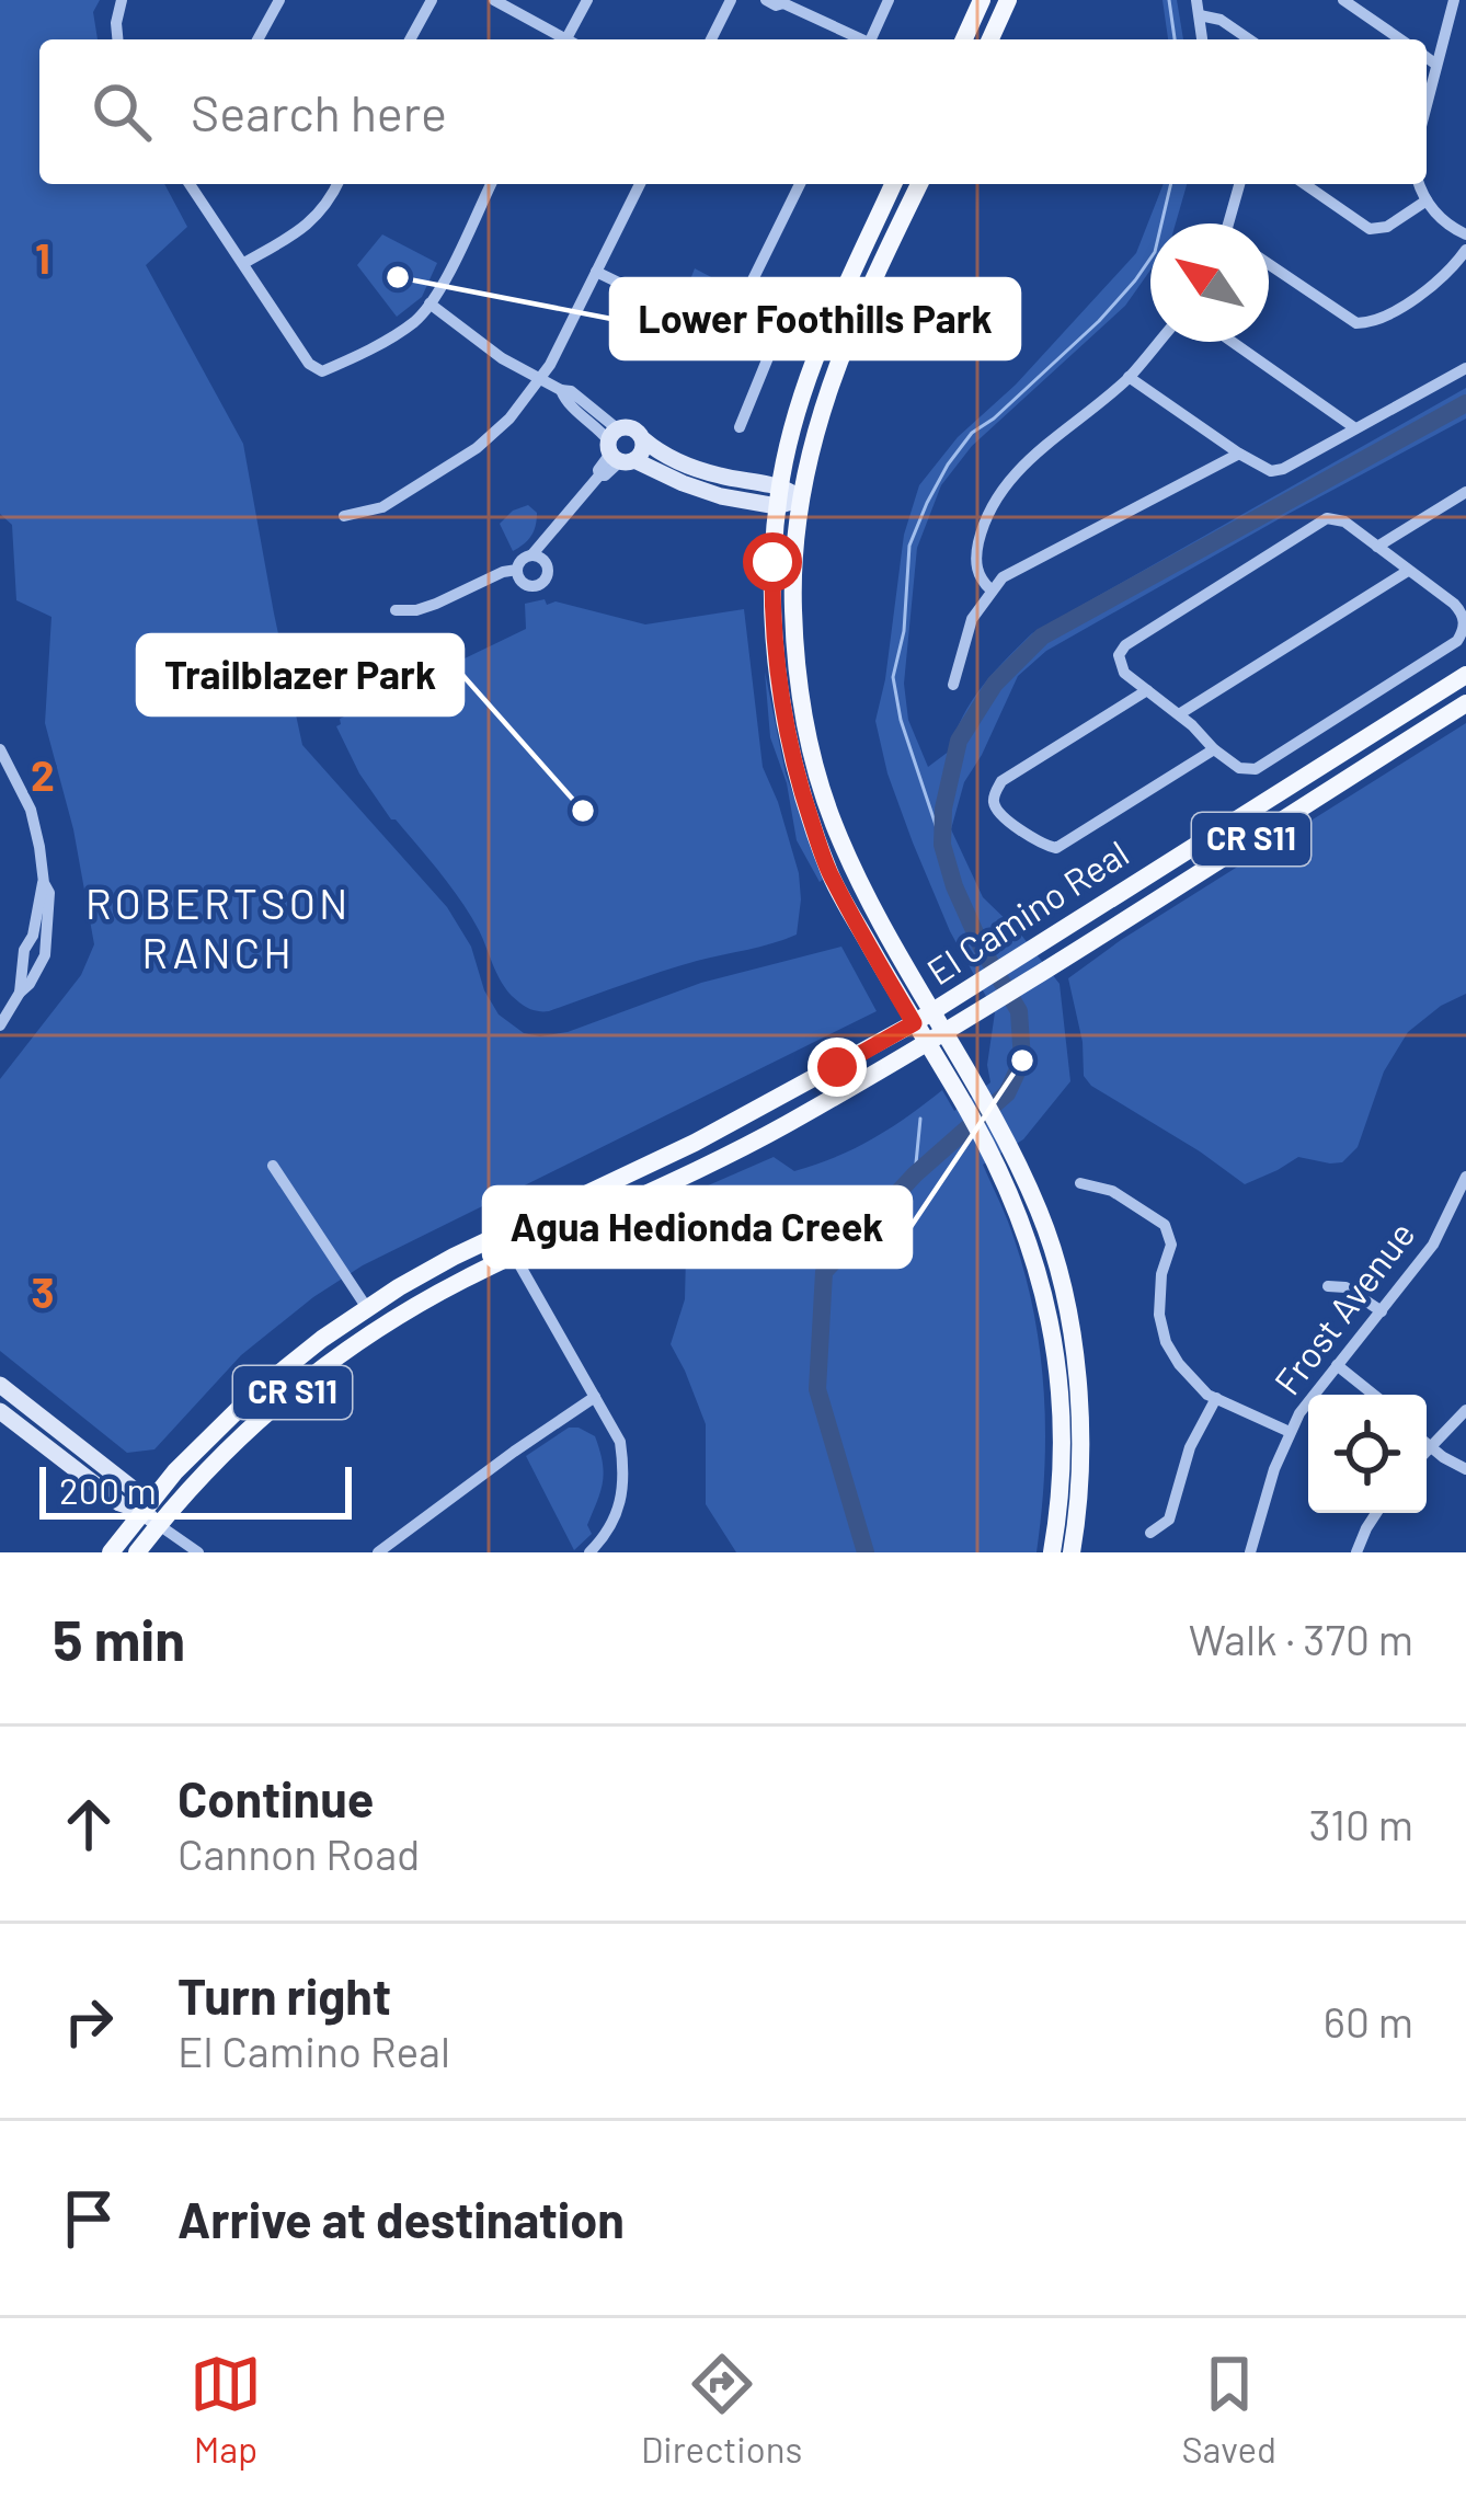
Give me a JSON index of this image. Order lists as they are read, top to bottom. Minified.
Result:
{"streets":{"main road":["CR S11","El Camino Real"],"street":["Frost Avenue"]},"districts":["ROBERTSON RANCH"],"places":["Lower Foothills Park","Trailblazer Park","Agua Hedionda Creek"],"scale_bar":"200 m","north":"top left","page":{"search":"Search here","scale":"200 m","heading":["5 min","Walk · 370 m"],"list":[["Continue","Cannon Road","310 m"],["Turn right","El Camino Real","60 m"],"Arrive at destination"],"nav":["Map","Directions","Saved"]},"grid":{"rows":["1","2","3"]}}
